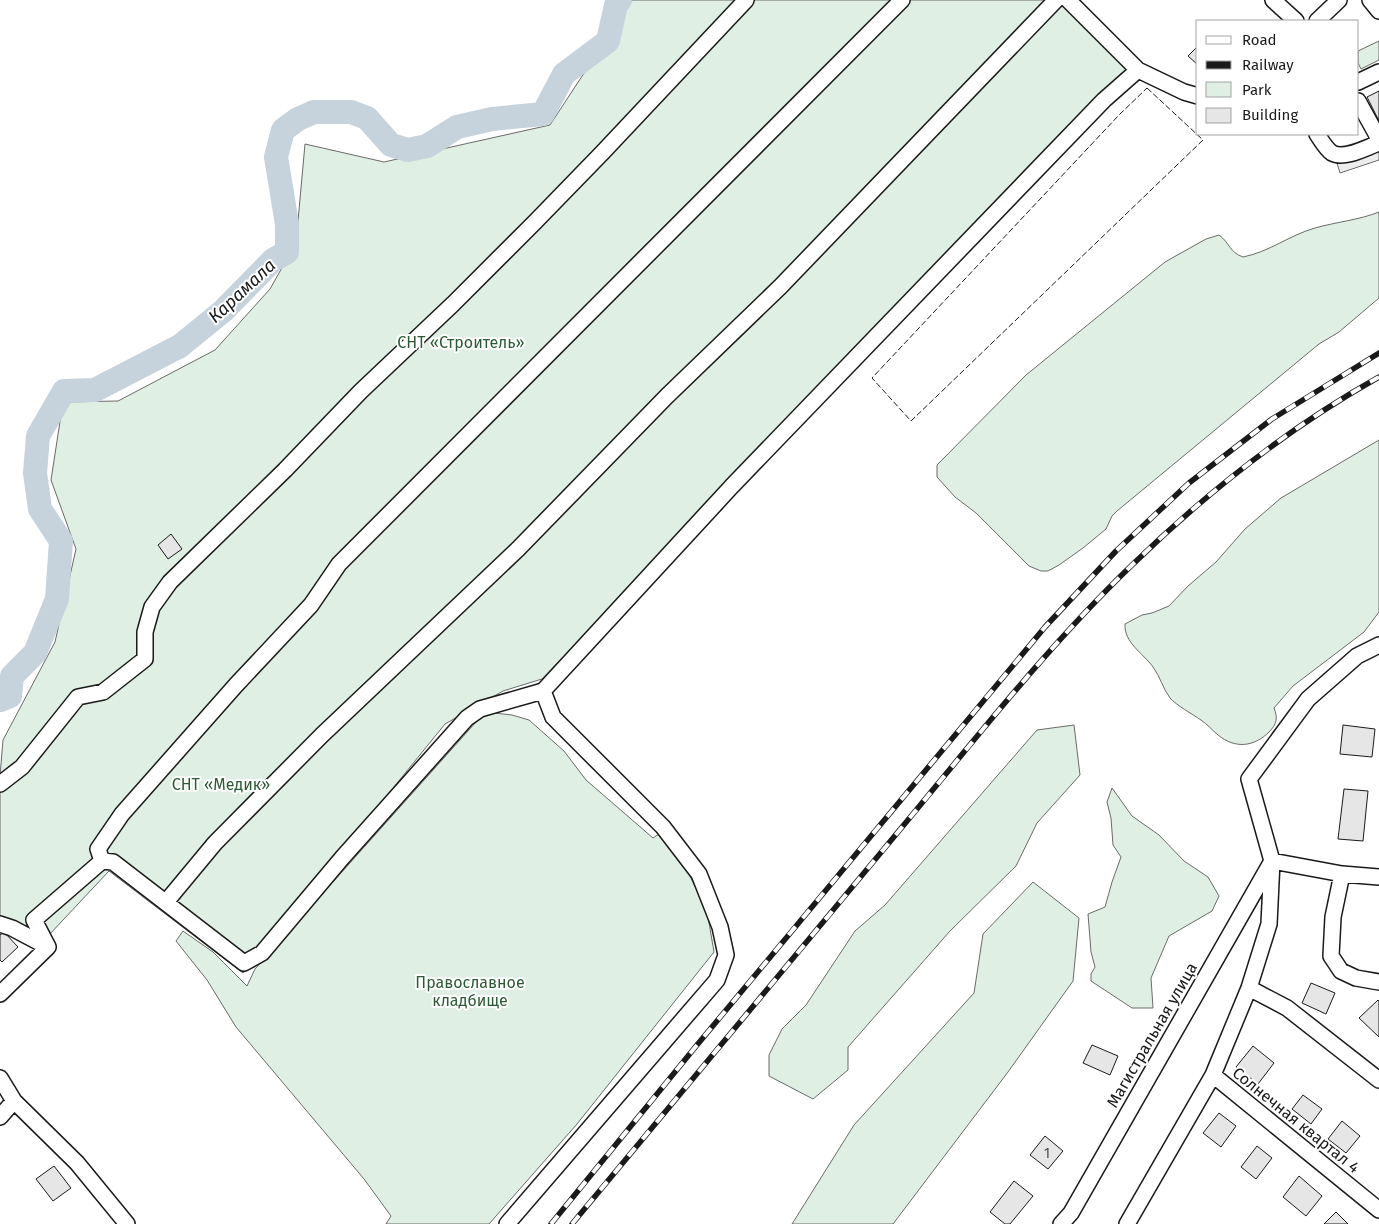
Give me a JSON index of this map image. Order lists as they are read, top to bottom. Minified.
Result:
{"streets":{"street":["Магистральная улица","Солнечная квартал 4"]},"water":["Карамала"],"parks":["СНТ «Строитель»","СНТ «Медик»","Православное кладбище"],"house_numbers":["1"],"legend":["Road","Railway","Park","Building"]}
